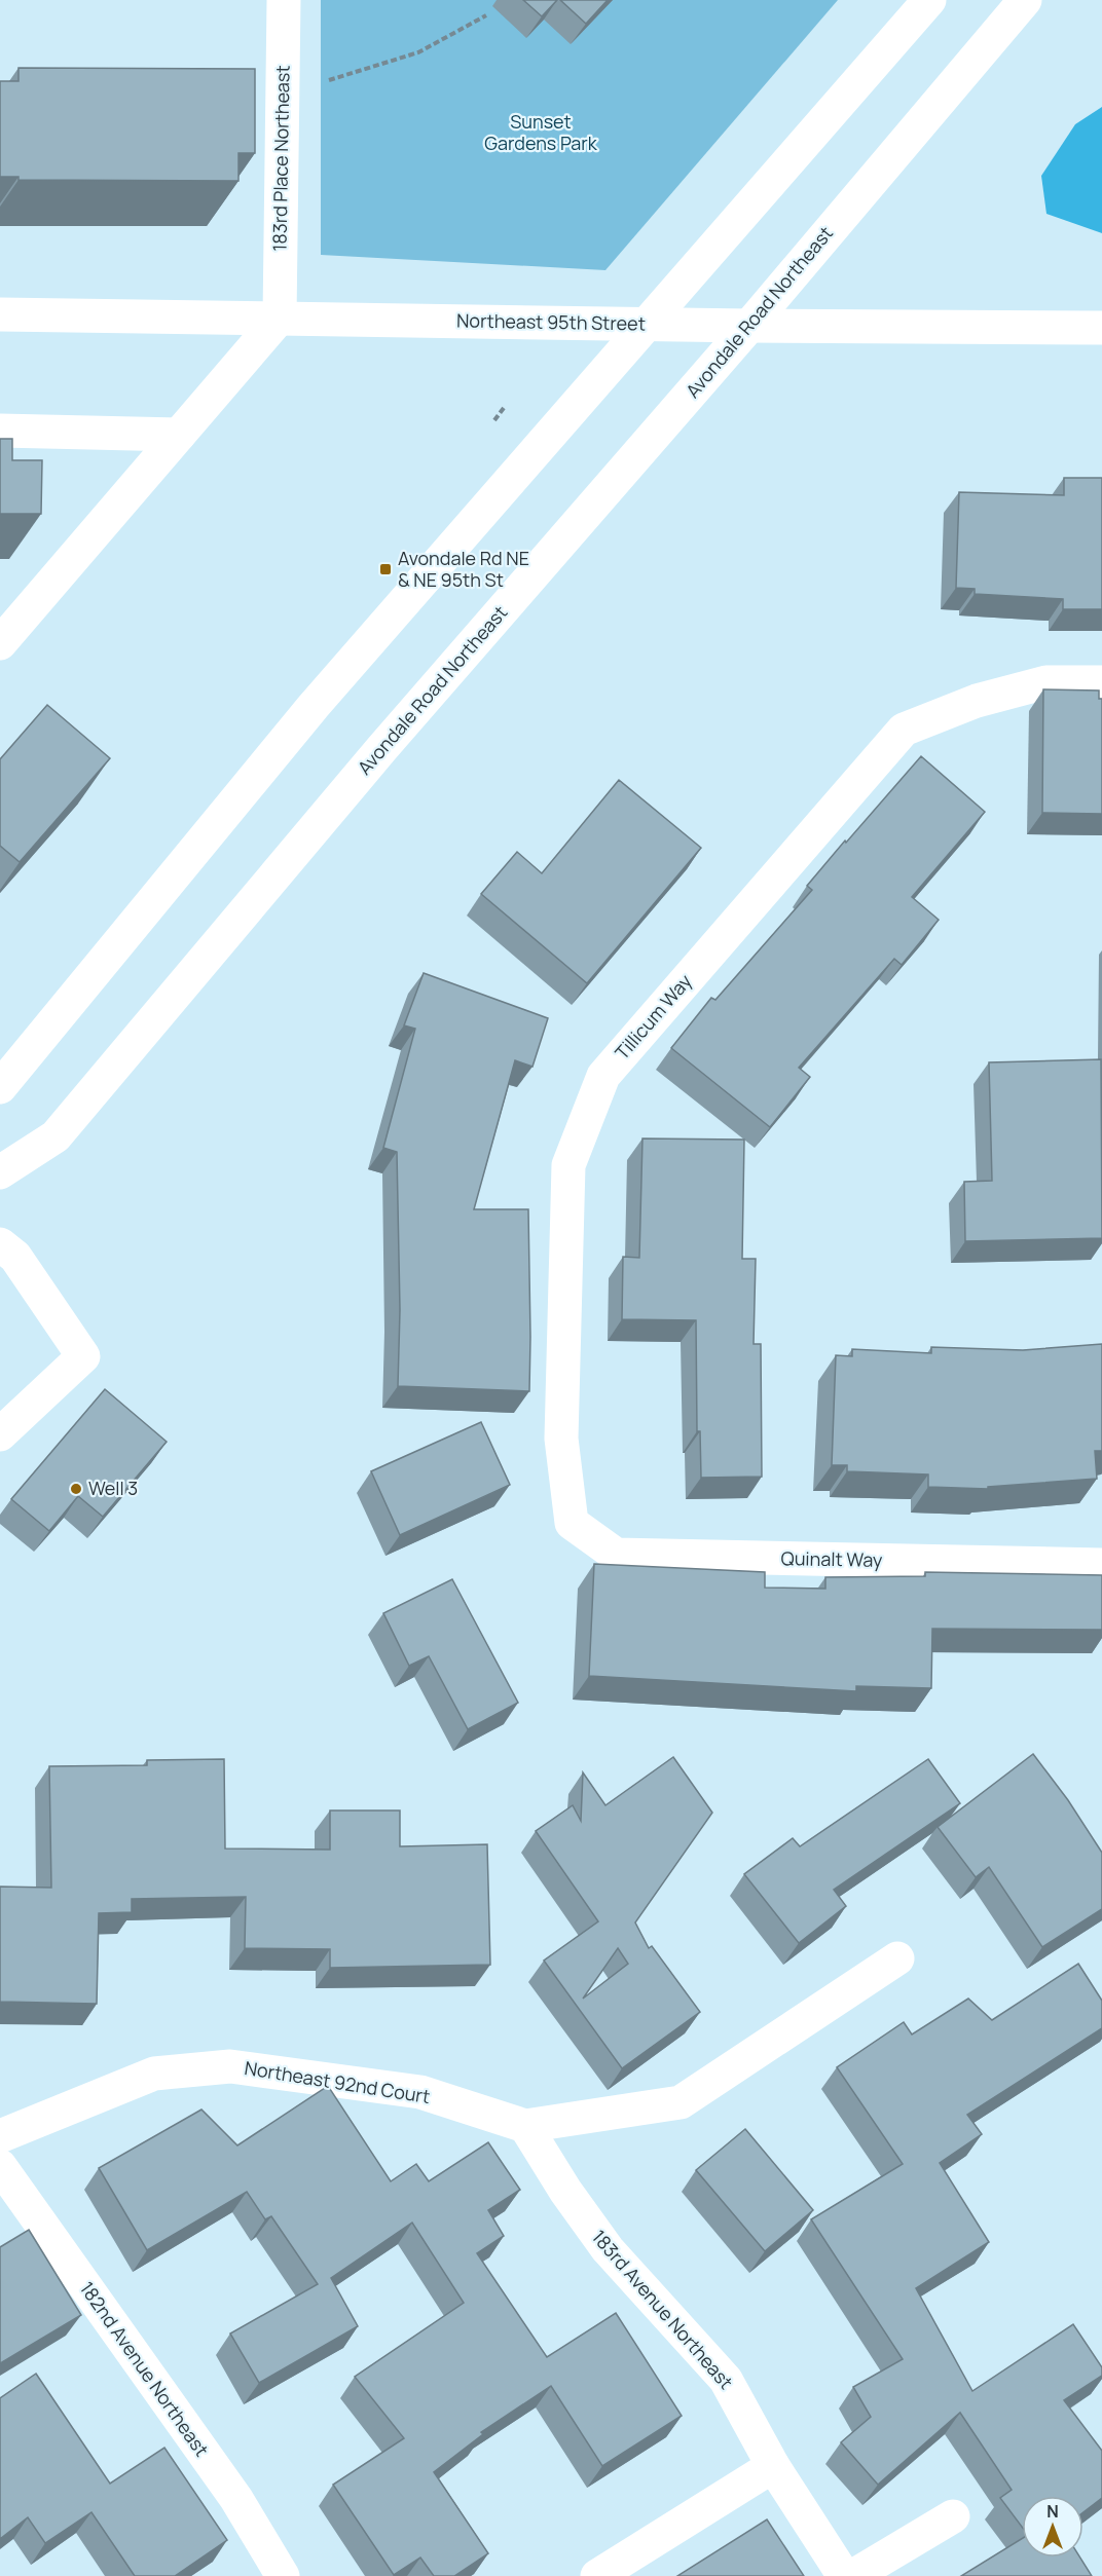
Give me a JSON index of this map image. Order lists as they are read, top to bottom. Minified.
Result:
{"streets":{"street":["183rd Place Northeast","Avondale Road Northeast","Northeast 95th Street","Tillicum Way","Quinalt Way","Northeast 92nd Court","183rd Avenue Northeast","182nd Avenue Northeast"]},"crossings":[["183rd Place Northeast","Northeast 95th Street"],["Avondale Road Northeast","Northeast 95th Street"],["Tillicum Way","Quinalt Way"],["Northeast 92nd Court","183rd Avenue Northeast"]],"parks":["Sunset Gardens Park"],"places":{"transit":["Avondale Rd NE & NE 95th St"],"other":["Well 3"]},"north":"top"}
